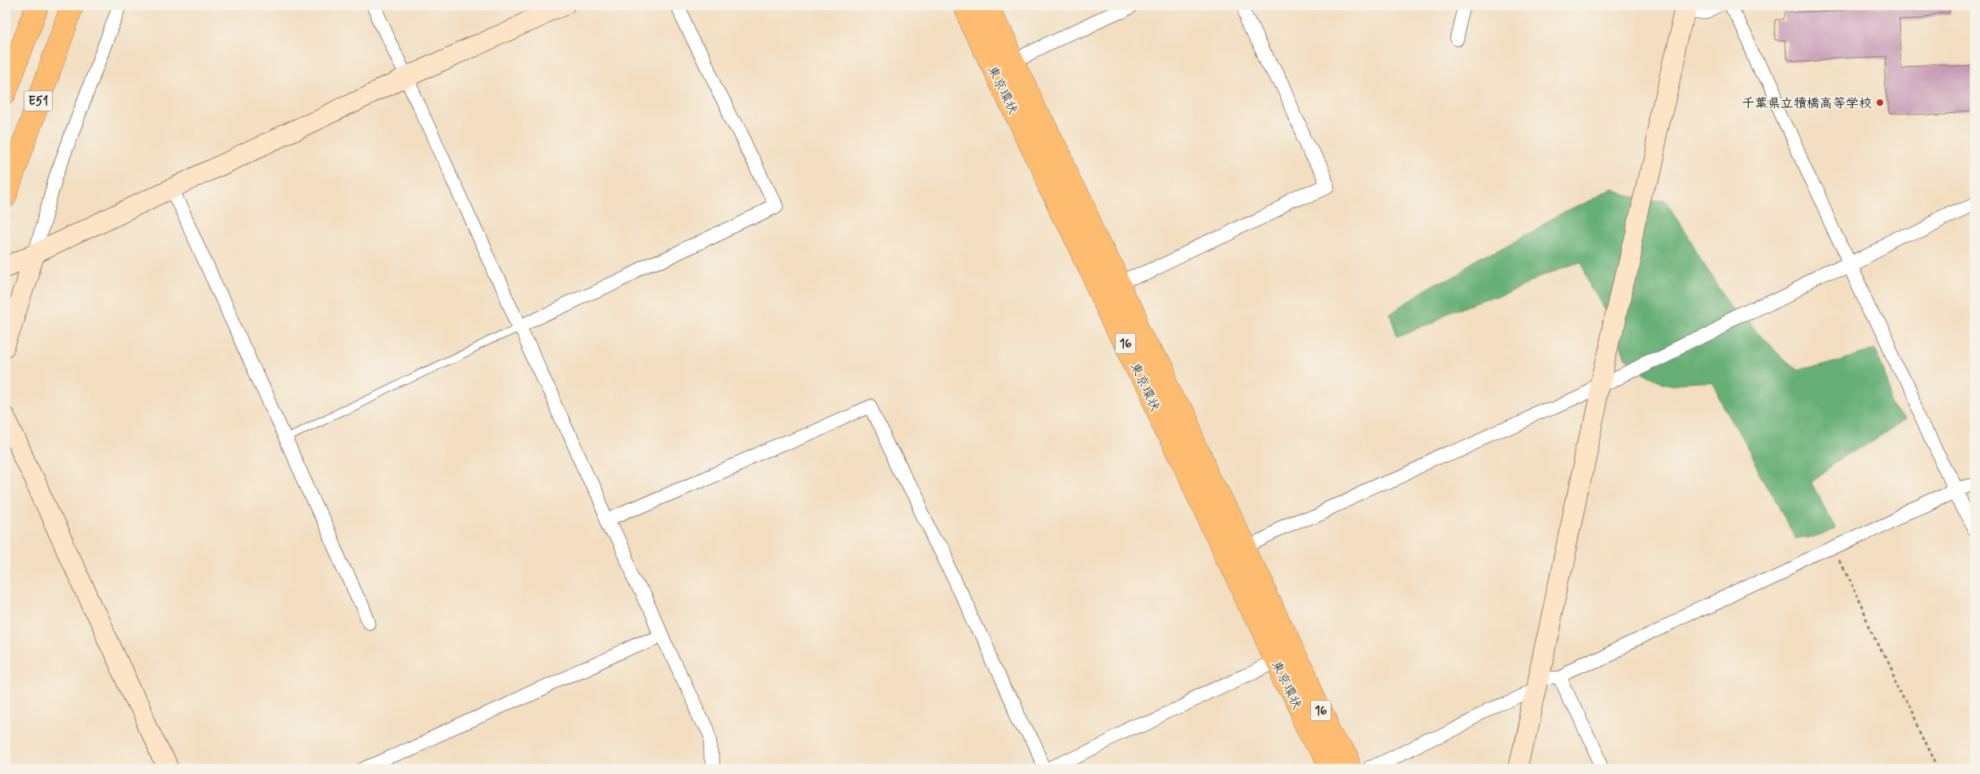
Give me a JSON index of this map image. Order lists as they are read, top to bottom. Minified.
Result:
{"streets":{"highway":["東京環状","E51","16"]},"places":["千葉県立犢橋高等学校"]}
